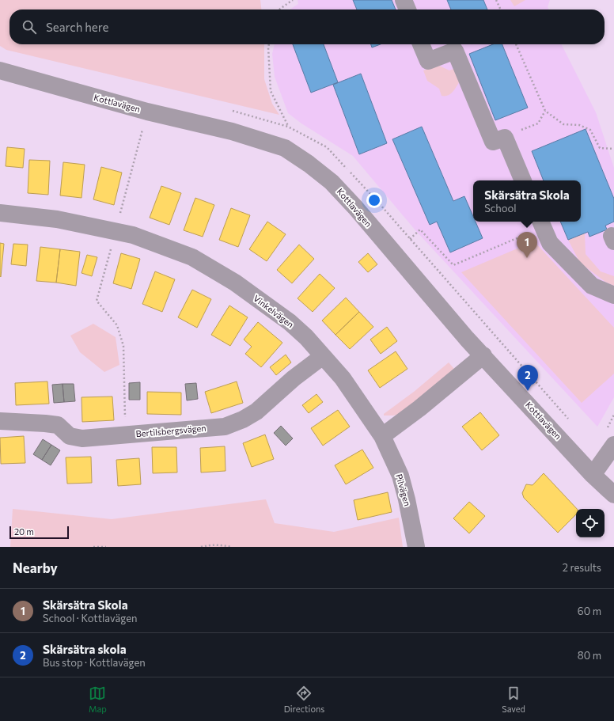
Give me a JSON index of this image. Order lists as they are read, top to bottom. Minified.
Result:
{"streets":{"street":["Kottlavägen","Vinkelvägen","Bertilsbergsvägen","Pilvägen"]},"crossings":[["Vinkelvägen","Bertilsbergsvägen"],["Vinkelvägen","Pilvägen"]],"scale_bar":"20 m","page":{"search":"Search here","popup":["Skärsätra Skola","School"],"pins":["1","2"],"scale":"20 m","heading":["Nearby","2 results"],"list":[{"mark":"1","name":"Skärsätra Skola","note":"School · Kottlavägen","value":"60 m"},{"mark":"2","name":"Skärsätra skola","note":"Bus stop · Kottlavägen","value":"80 m"}],"nav":["Map","Directions","Saved"]}}
